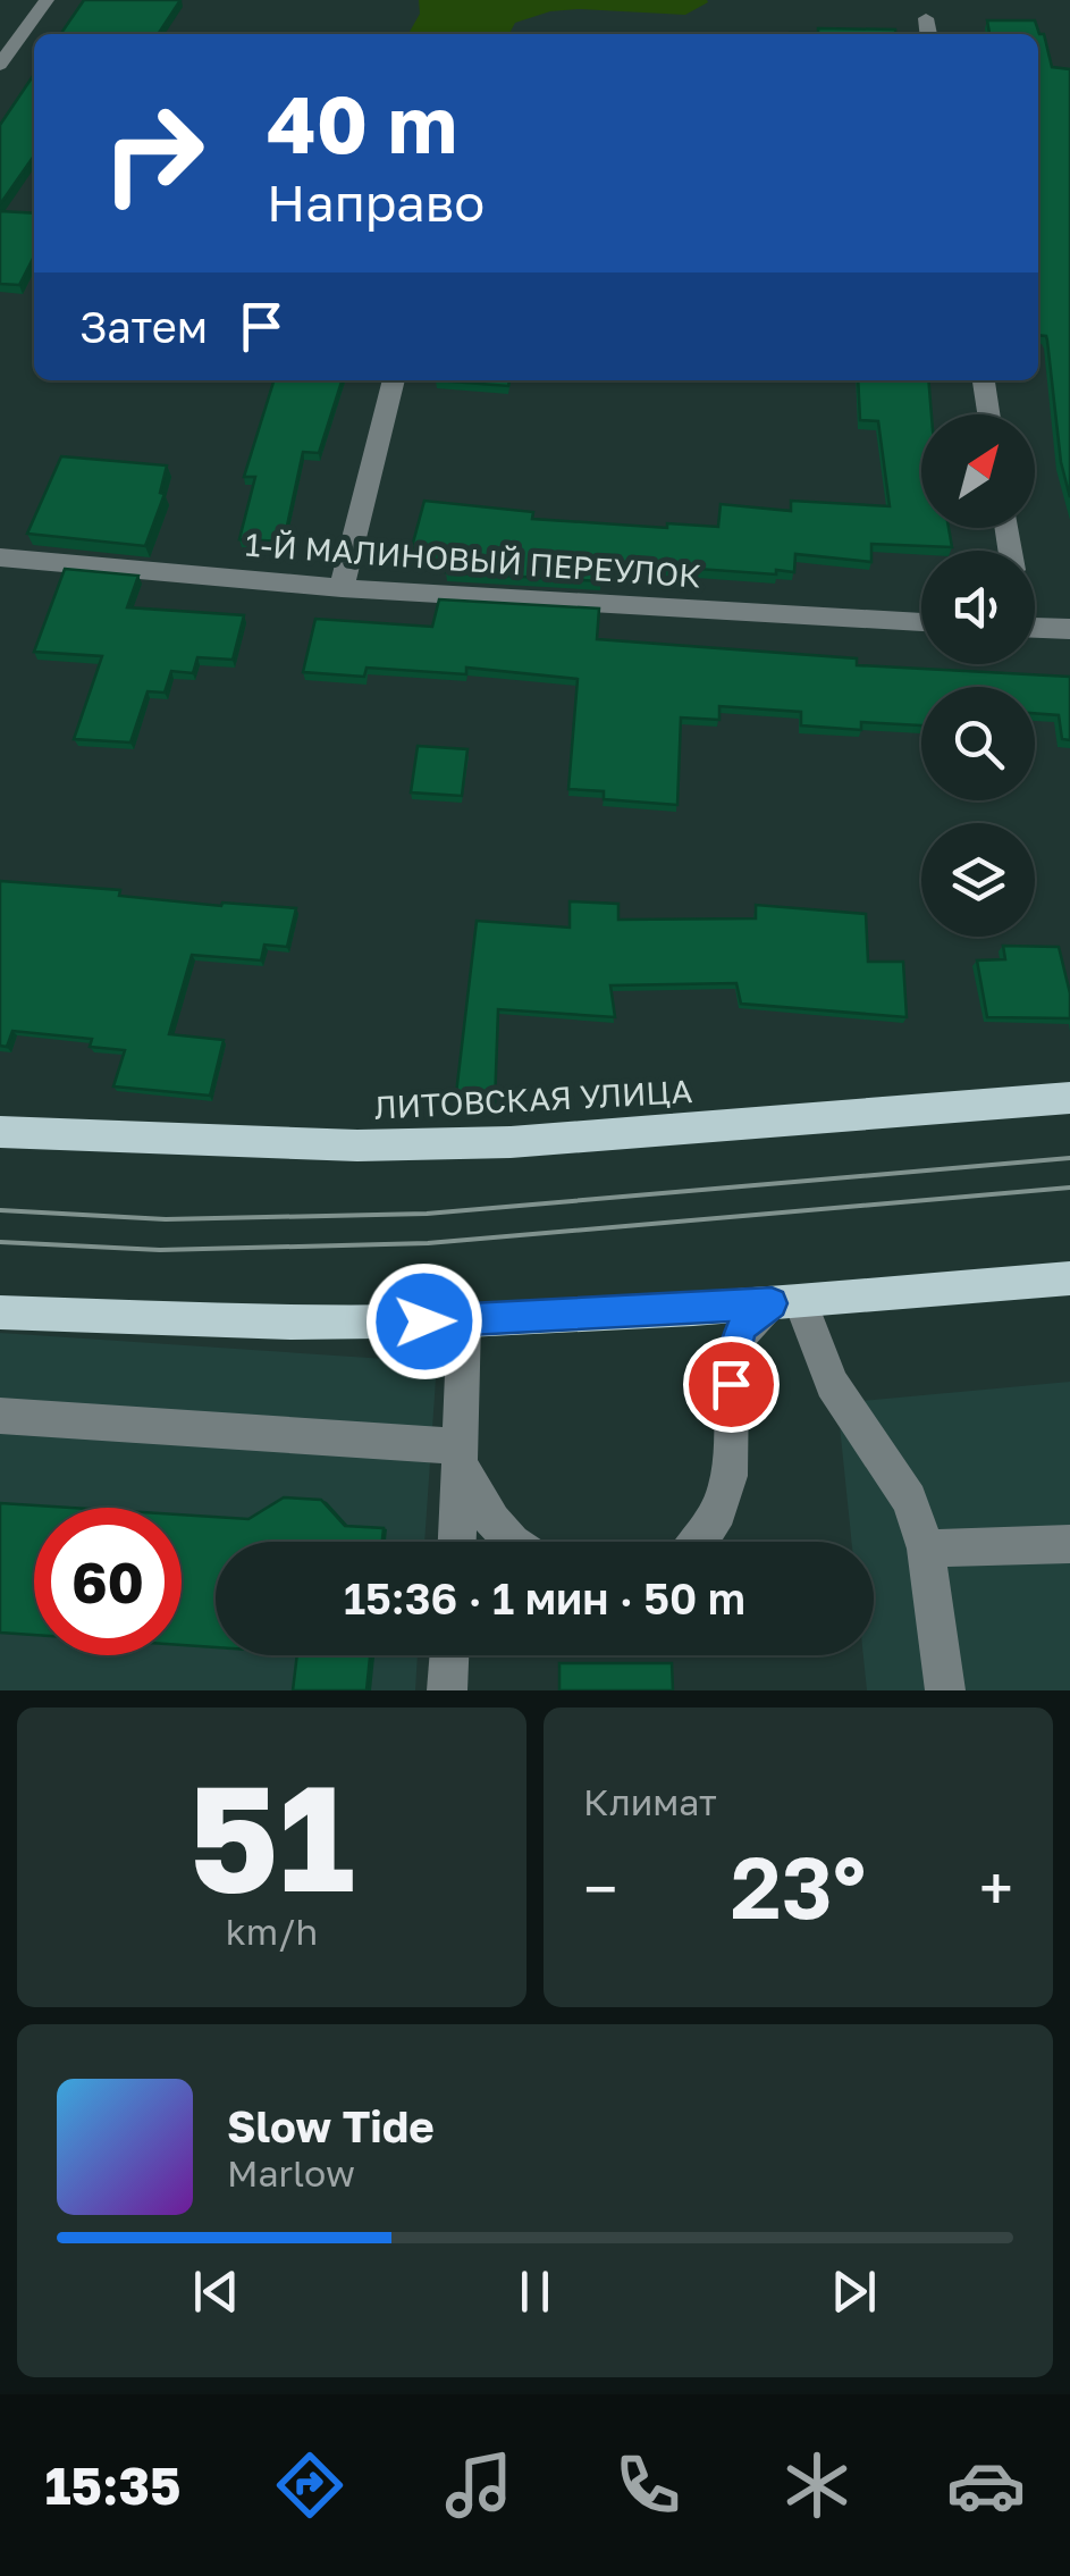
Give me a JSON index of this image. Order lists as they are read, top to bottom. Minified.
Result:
{"streets":{"main road":["ЛИТОВСКАЯ УЛИЦА"],"street":["1-Й МАЛИНОВЫЙ ПЕРЕУЛОК"]},"north":"top right","page":{"turn":["40 m","Направо"],"then":"Затем","limit":"60","trip":"15:36 · 1 мин · 50 m","tile":[["51","km/h"],"Климат"],"heat":["−","23°","+"],"song":["Slow Tide","Marlow"],"tabs":"15:35"}}
